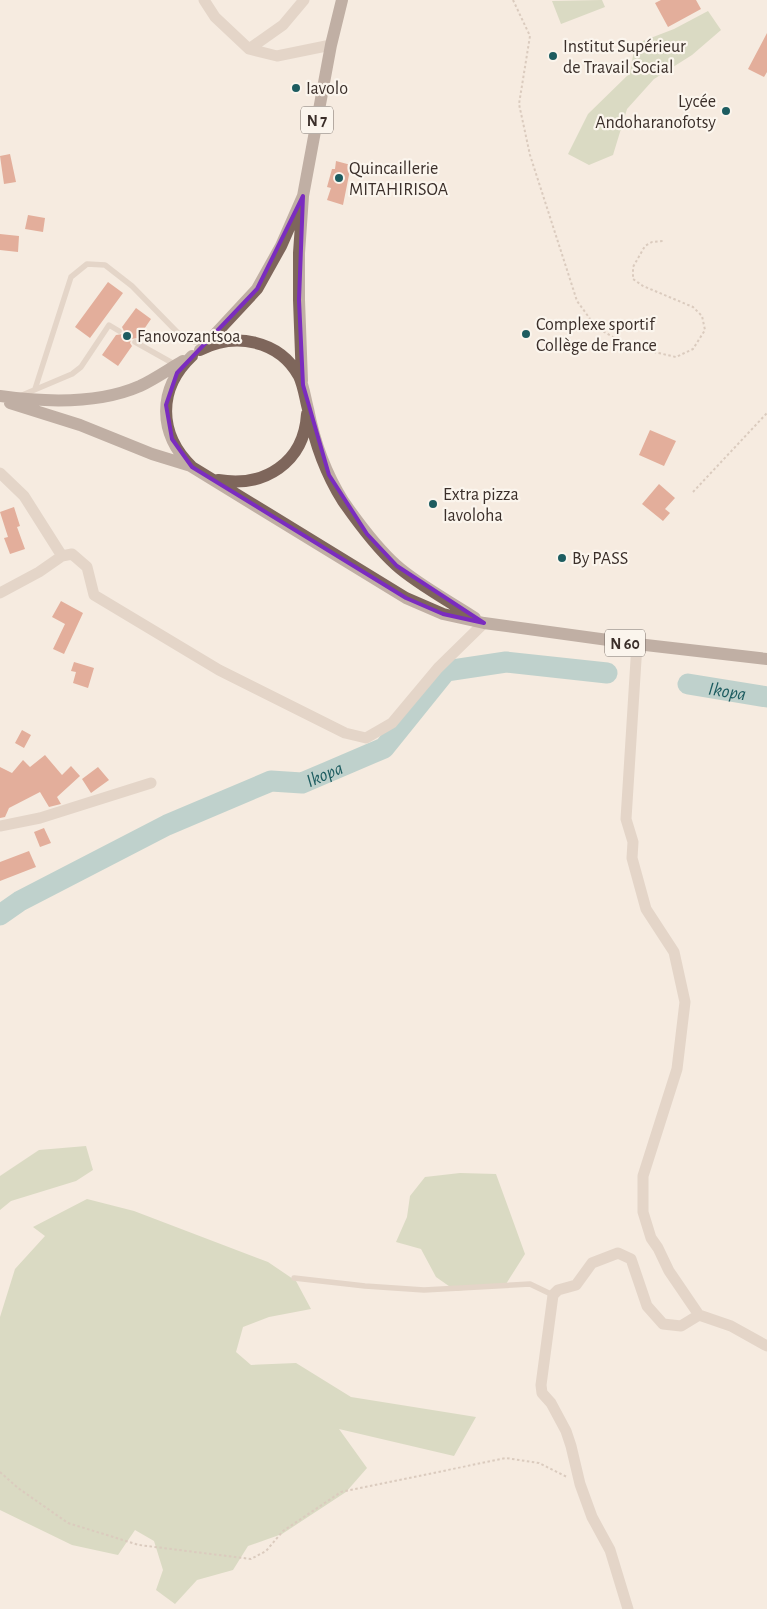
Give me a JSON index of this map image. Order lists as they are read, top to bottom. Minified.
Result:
{"streets":{"main road":["N 7","N 60"]},"water":["Ikopa"],"places":["Institut Supérieur de Travail Social","Iavolo","Lycée Andoharanofotsy","Quincaillerie MITAHIRISOA","Complexe sportif Collège de France","Fanovozantsoa","Extra pizza Iavoloha","By PASS"]}
